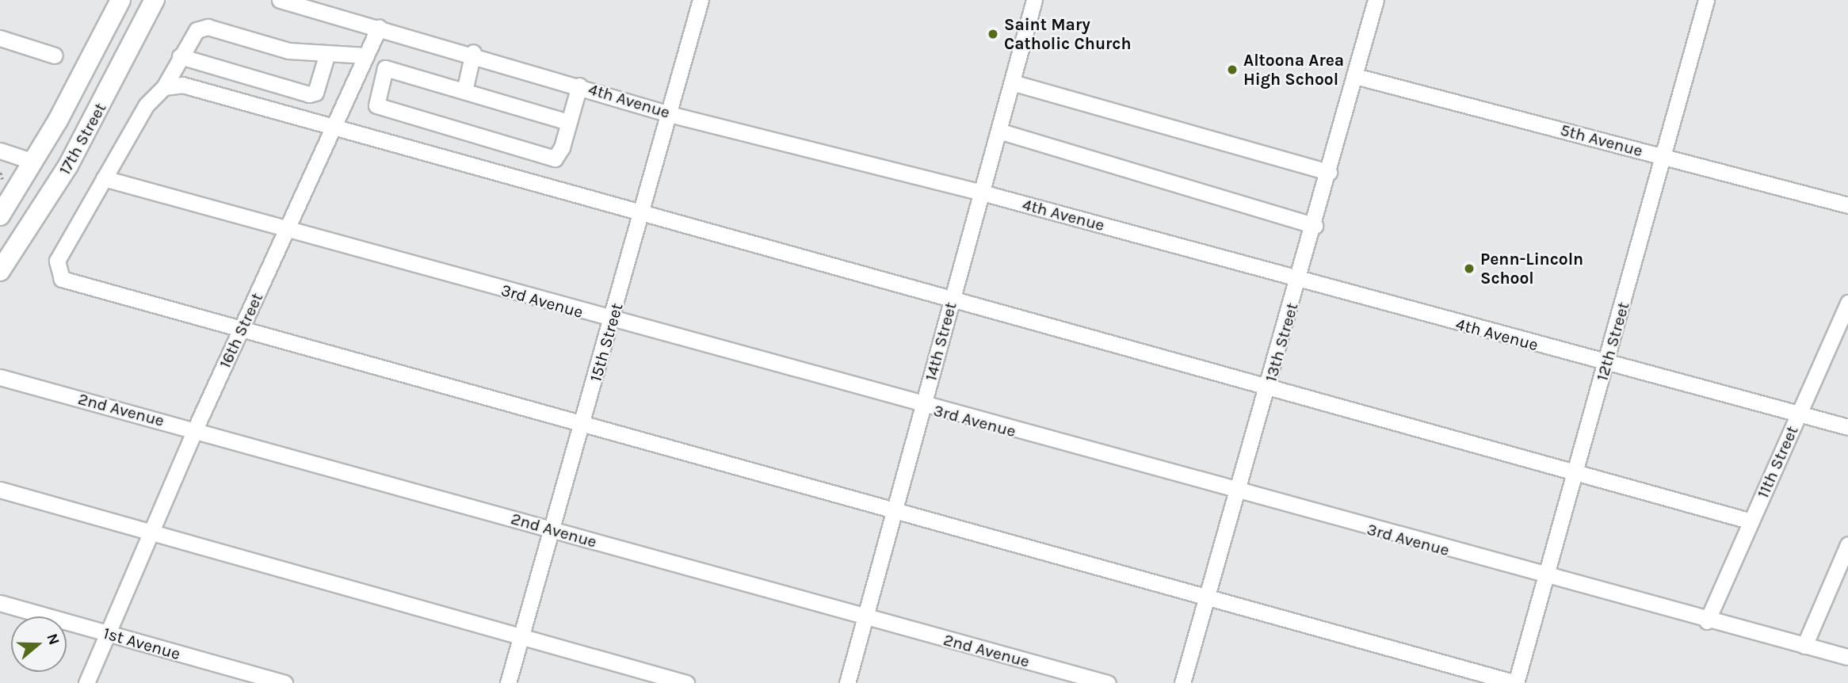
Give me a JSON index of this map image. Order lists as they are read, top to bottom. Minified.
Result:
{"streets":{"main road":["17th Street"],"street":["4th Avenue","5th Avenue","3rd Avenue","16th Street","14th Street","12th Street","15th Street","13th Street","2nd Avenue","11th Street","1st Avenue"]},"crossings":[["4th Avenue","16th Street"],["4th Avenue","14th Street"],["4th Avenue","12th Street"],["4th Avenue","15th Street"],["4th Avenue","13th Street"],["4th Avenue","11th Street"],["5th Avenue","12th Street"],["5th Avenue","13th Street"],["3rd Avenue","16th Street"],["3rd Avenue","14th Street"],["3rd Avenue","12th Street"],["3rd Avenue","15th Street"],["3rd Avenue","13th Street"],["3rd Avenue","11th Street"],["16th Street","2nd Avenue"],["16th Street","1st Avenue"],["14th Street","2nd Avenue"],["15th Street","2nd Avenue"]],"places":["Saint Mary Catholic Church","Altoona Area High School","Penn-Lincoln School"],"north":"right"}
